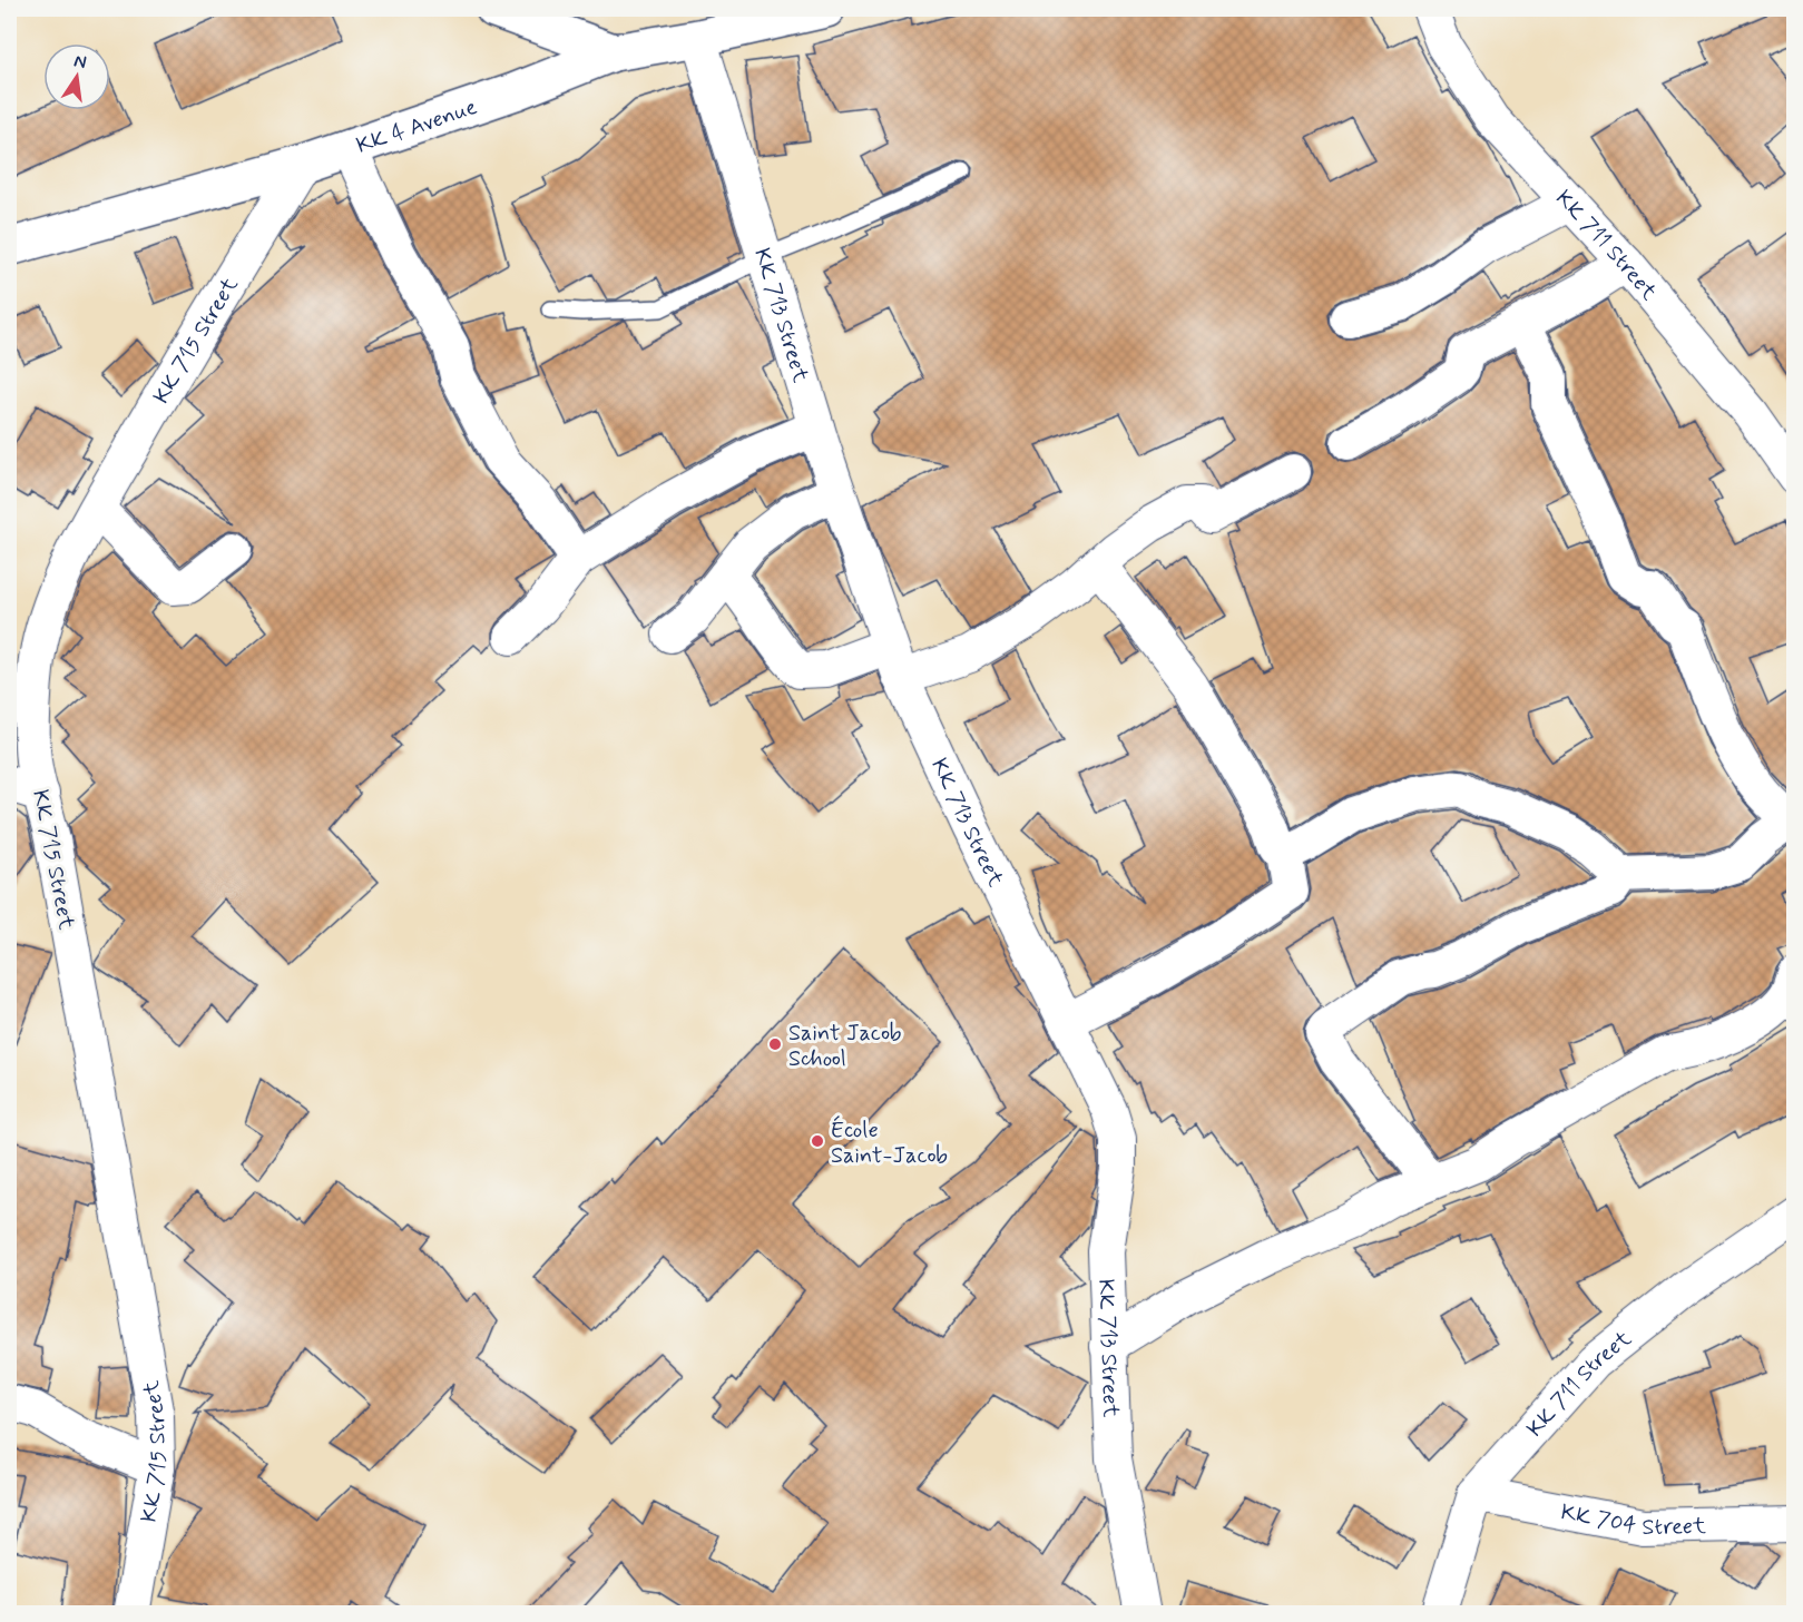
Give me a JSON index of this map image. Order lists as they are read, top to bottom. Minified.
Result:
{"streets":{"main road":["KK 4 Avenue"],"street":["KK 711 Street","KK 713 Street","KK 715 Street","KK 704 Street"]},"crossings":[["KK 4 Avenue","KK 713 Street"],["KK 4 Avenue","KK 715 Street"],["KK 711 Street","KK 704 Street"]],"places":["Saint Jacob School","École Saint-Jacob"],"north":"top"}
